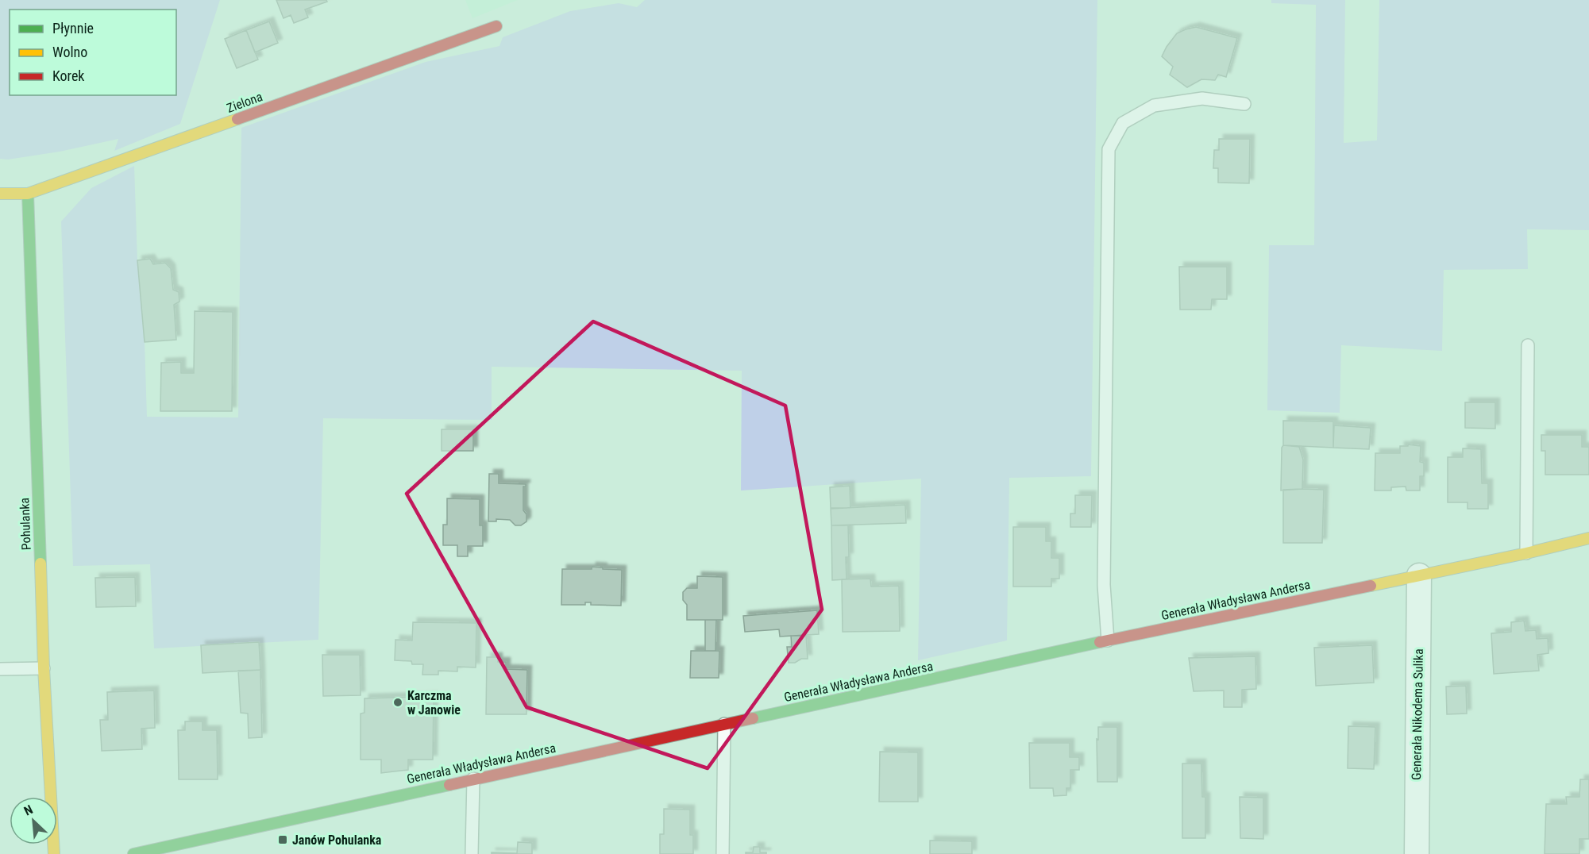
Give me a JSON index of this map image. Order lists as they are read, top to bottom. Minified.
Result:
{"streets":{"street":["Zielona","Pohulanka","Generała Władysława Andersa","Generała Nikodema Sulika"]},"crossings":[["Zielona","Pohulanka"],["Generała Władysława Andersa","Generała Nikodema Sulika"]],"places":{"other":["Karczma w Janowie"],"transit":["Janów Pohulanka"]},"legend":["Płynnie","Wolno","Korek"],"north":"top left"}
